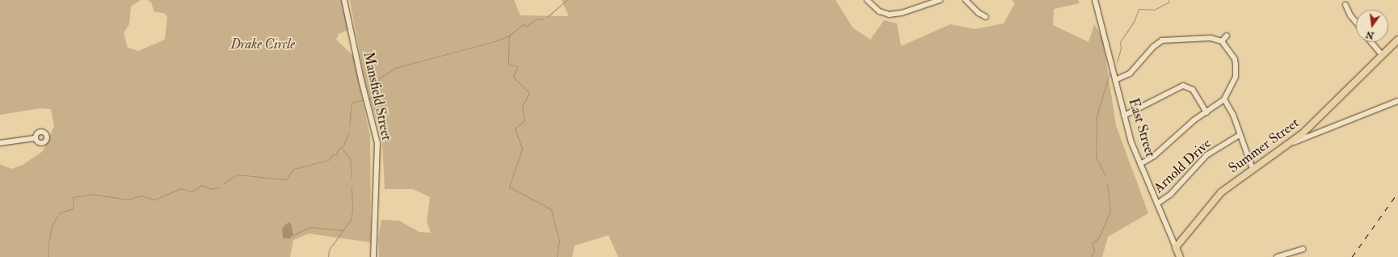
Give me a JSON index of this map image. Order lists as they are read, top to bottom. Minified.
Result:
{"streets":{"main road":["East Street","Summer Street"],"street":["Mansfield Street","Arnold Drive"]},"crossings":[["East Street","Summer Street"],["East Street","Arnold Drive"]],"parks":["Drake Circle"],"north":"bottom"}
